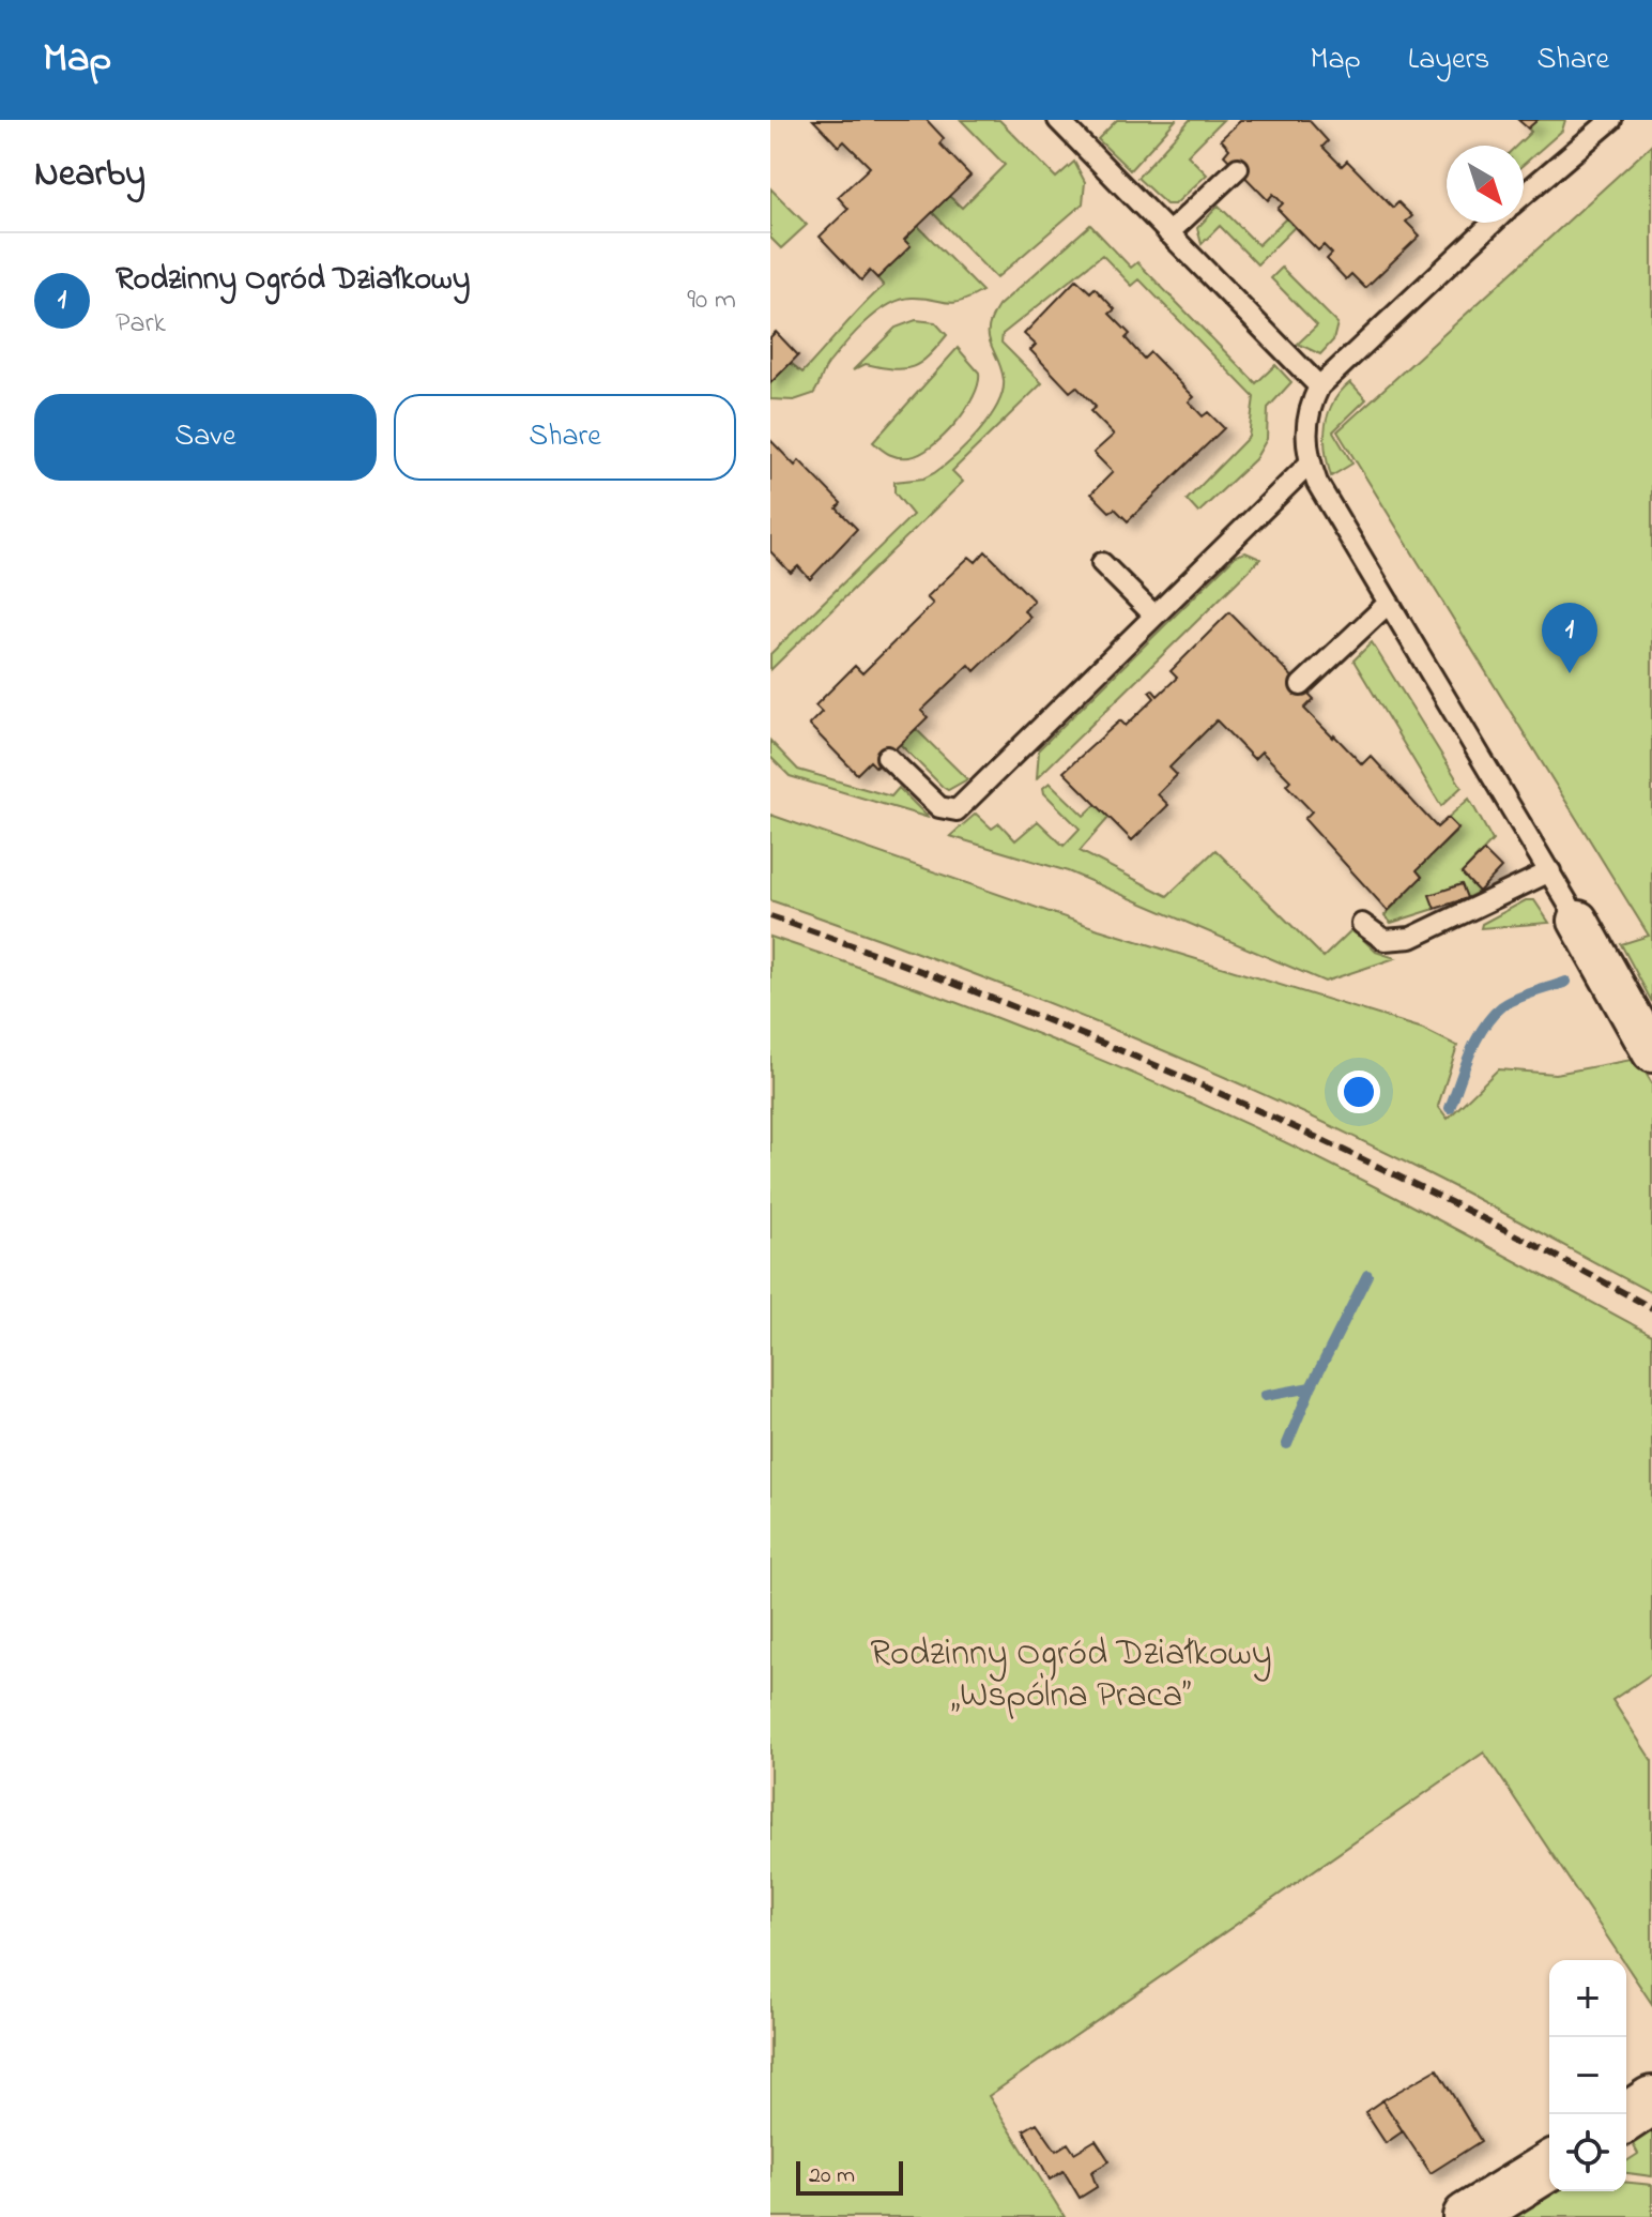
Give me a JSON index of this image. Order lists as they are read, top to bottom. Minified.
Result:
{"parks":["Rodzinny Ogród Działkowy „Wspólna Praca”"],"scale_bar":"20 m","north":"bottom right","page":{"header":"Map","nav":["Map","Layers","Share"],"heading":"Nearby","list":[{"mark":"1","name":"Rodzinny Ogród Działkowy","note":"Park","value":"90 m"}],"buttons":["Save","Share"],"pins":"1","map_buttons":["+","−"],"scale":"20 m"}}
